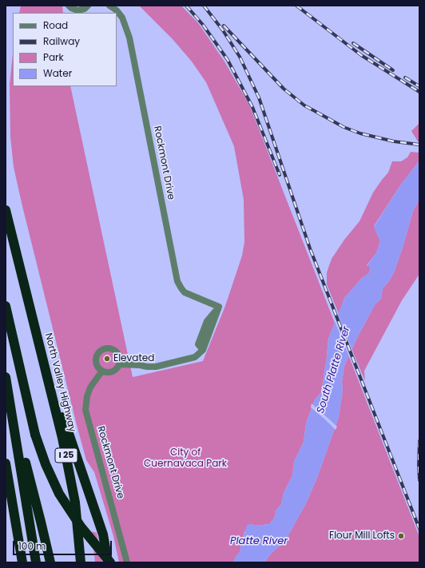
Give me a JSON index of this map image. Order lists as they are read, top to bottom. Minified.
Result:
{"streets":{"highway":["North Valley Highway","I 25"],"street":["Rockmont Drive"]},"water":["South Platte River","Platte River"],"parks":["City of Cuernavaca Park"],"places":["Elevated","Flour Mill Lofts"],"legend":["Road","Railway","Park","Water"],"scale_bar":"100 m"}
